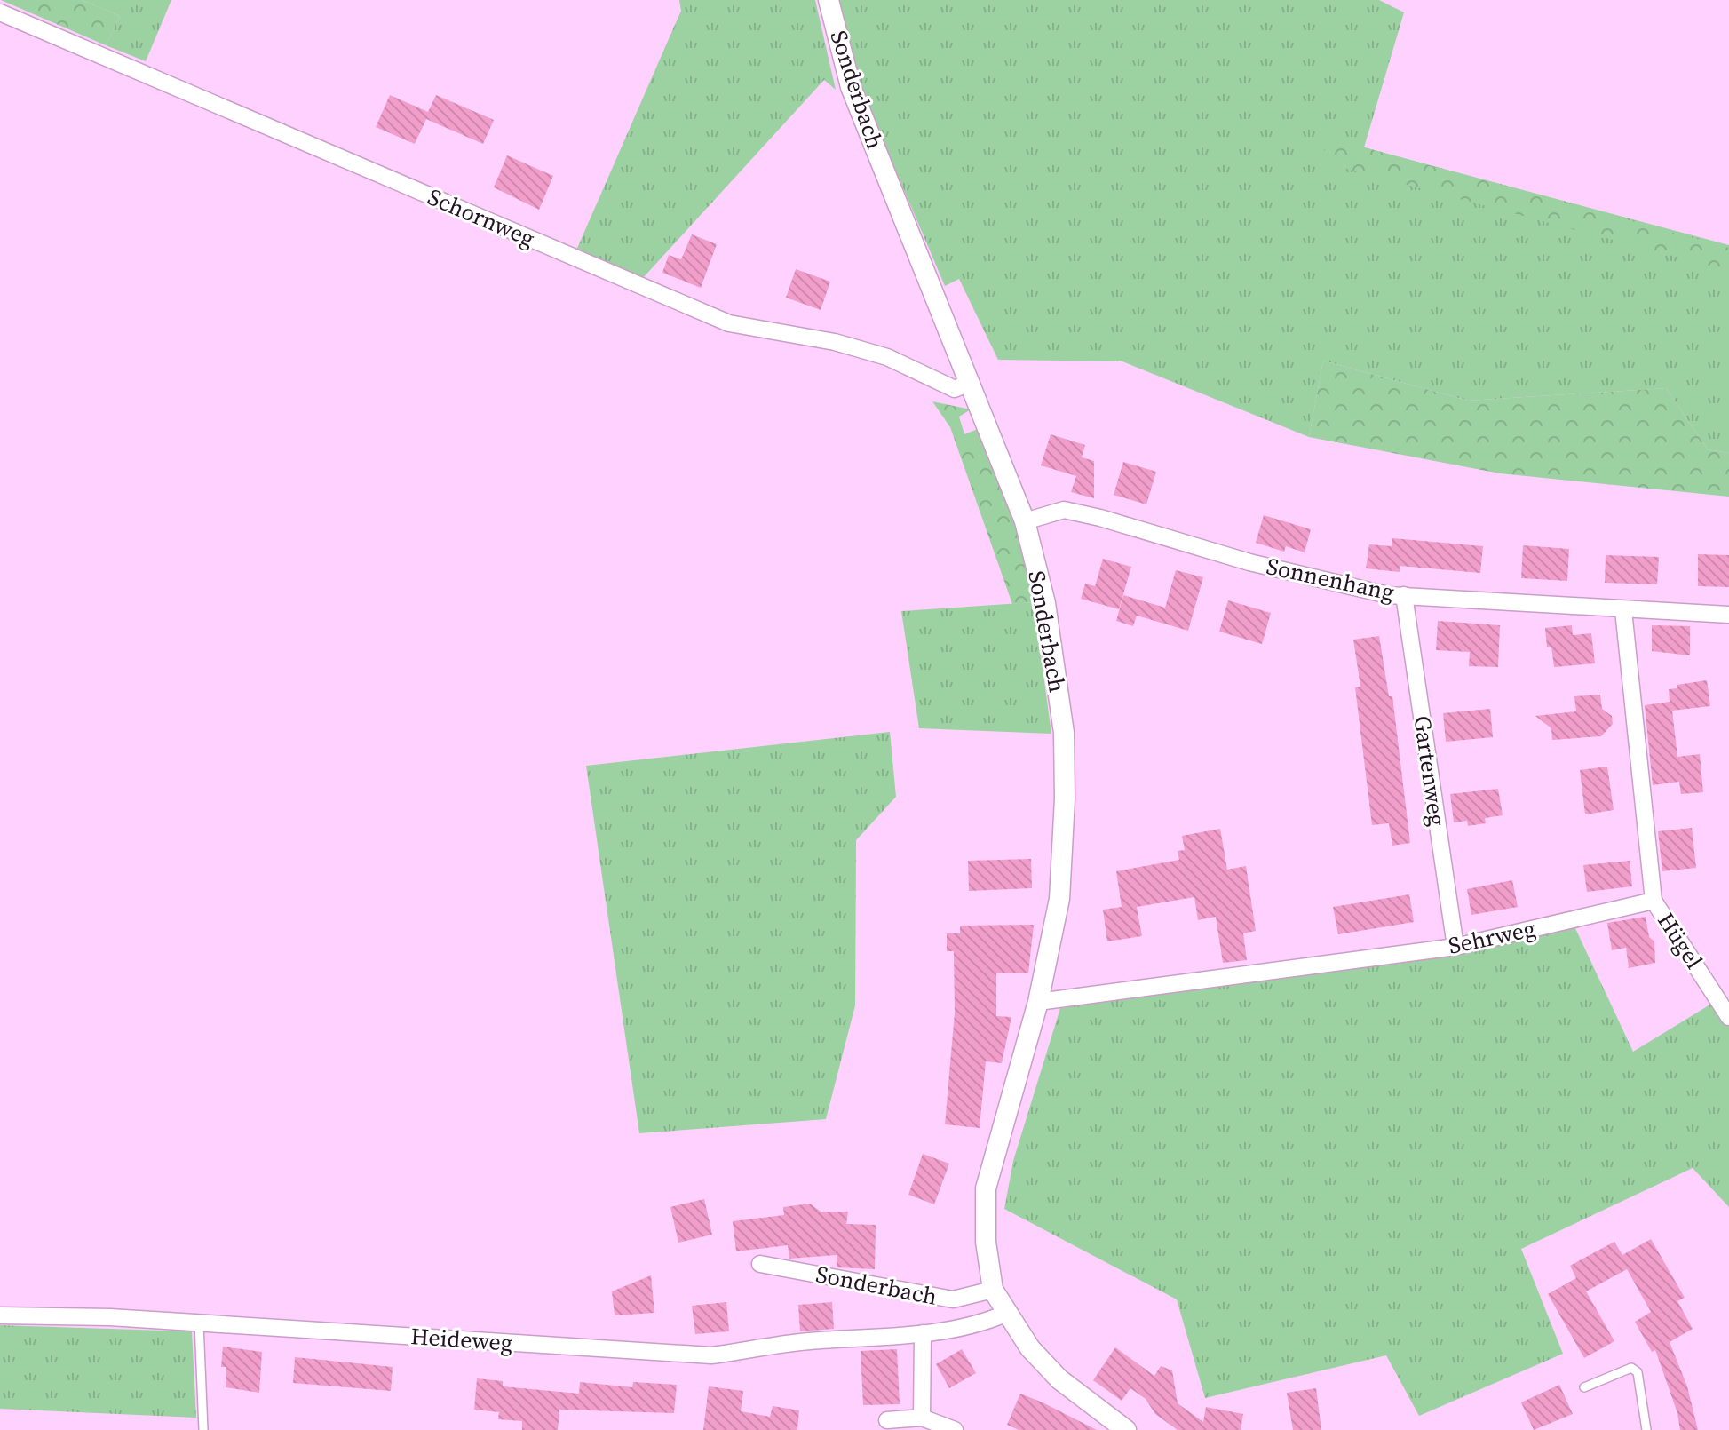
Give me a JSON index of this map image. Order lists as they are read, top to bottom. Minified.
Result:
{"streets":{"street":["Sonderbach","Schornweg","Sonnenhang","Gartenweg","Sehrweg","Hügel","Heideweg"]},"crossings":[["Sonderbach","Schornweg"],["Sonderbach","Sonnenhang"],["Sonderbach","Sehrweg"],["Sonderbach","Heideweg"],["Sonnenhang","Gartenweg"],["Gartenweg","Sehrweg"],["Sehrweg","Hügel"]]}
